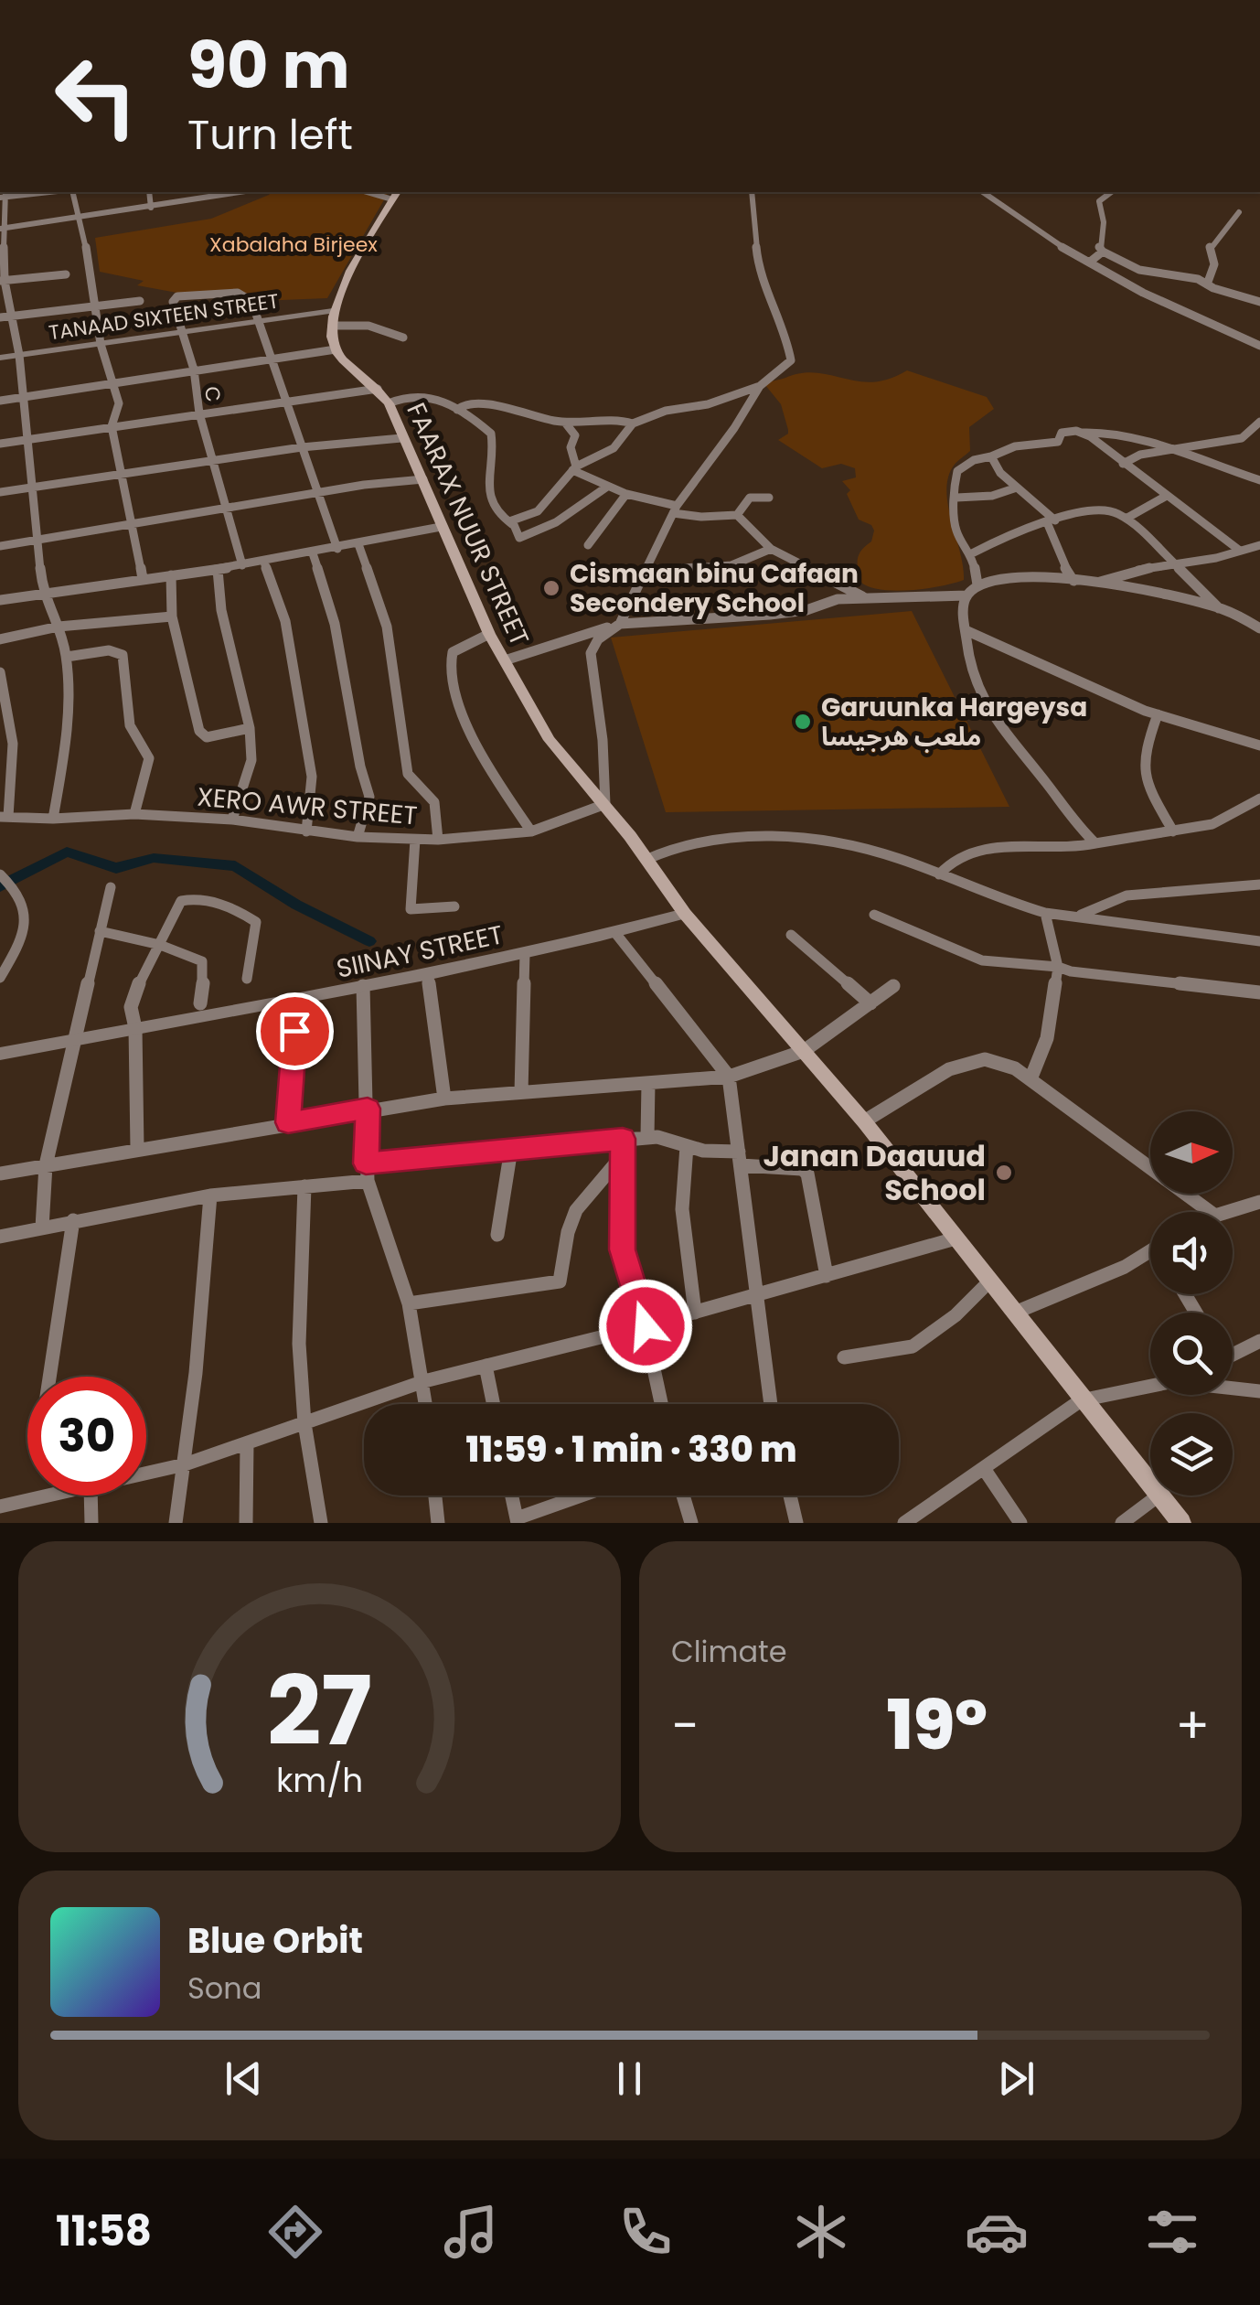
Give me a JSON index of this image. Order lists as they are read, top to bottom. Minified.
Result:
{"streets":{"main road":["FAARAX NUUR STREET"],"street":["TANAAD SIXTEEN STREET","C","XERO AWR STREET","SIINAY STREET"]},"crossings":[["TANAAD SIXTEEN STREET","C"],["FAARAX NUUR STREET","XERO AWR STREET"],["FAARAX NUUR STREET","SIINAY STREET"]],"parks":["Xabalaha Birjeex"],"places":["Cismaan binu Cafaan Secondery School","Garuunka Hargeysa ملعب هرجيسا","Janan Daauud School"],"north":"right","page":{"turn":["90 m","Turn left"],"limit":"30","trip":"11:59 · 1 min · 330 m","tile":"Climate","heat":["−","19°","+"],"song":["Blue Orbit","Sona"],"tabs":"11:58","gauge":["27","km/h"]}}
